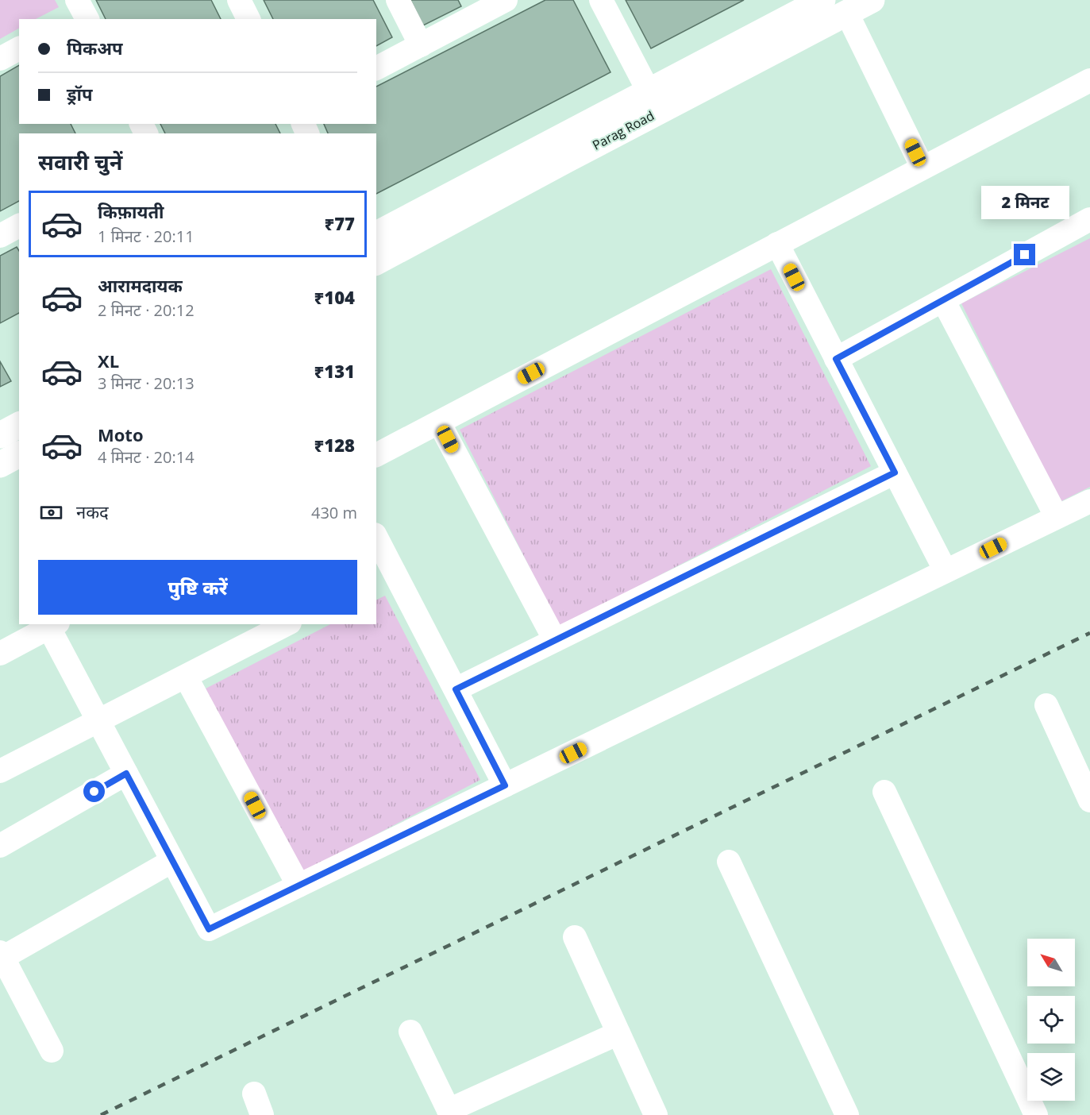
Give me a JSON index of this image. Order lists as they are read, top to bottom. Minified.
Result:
{"streets":{"street":["Parag Road"]},"north":"top left","page":{"banner":["पिकअप","ड्रॉप"],"heading":"सवारी चुनें","bubble":"2 मिनट","list":[{"name":"किफ़ायती","note":"1 मिनट · 20:11","value":"₹77"},{"name":"आरामदायक","note":"2 मिनट · 20:12","value":"₹104"},{"name":"XL","note":"3 मिनट · 20:13","value":"₹131"},{"name":"Moto","note":"4 मिनट · 20:14","value":"₹128"}],"pay":["नकद","430 m"],"buttons":"पुष्टि करें"}}
